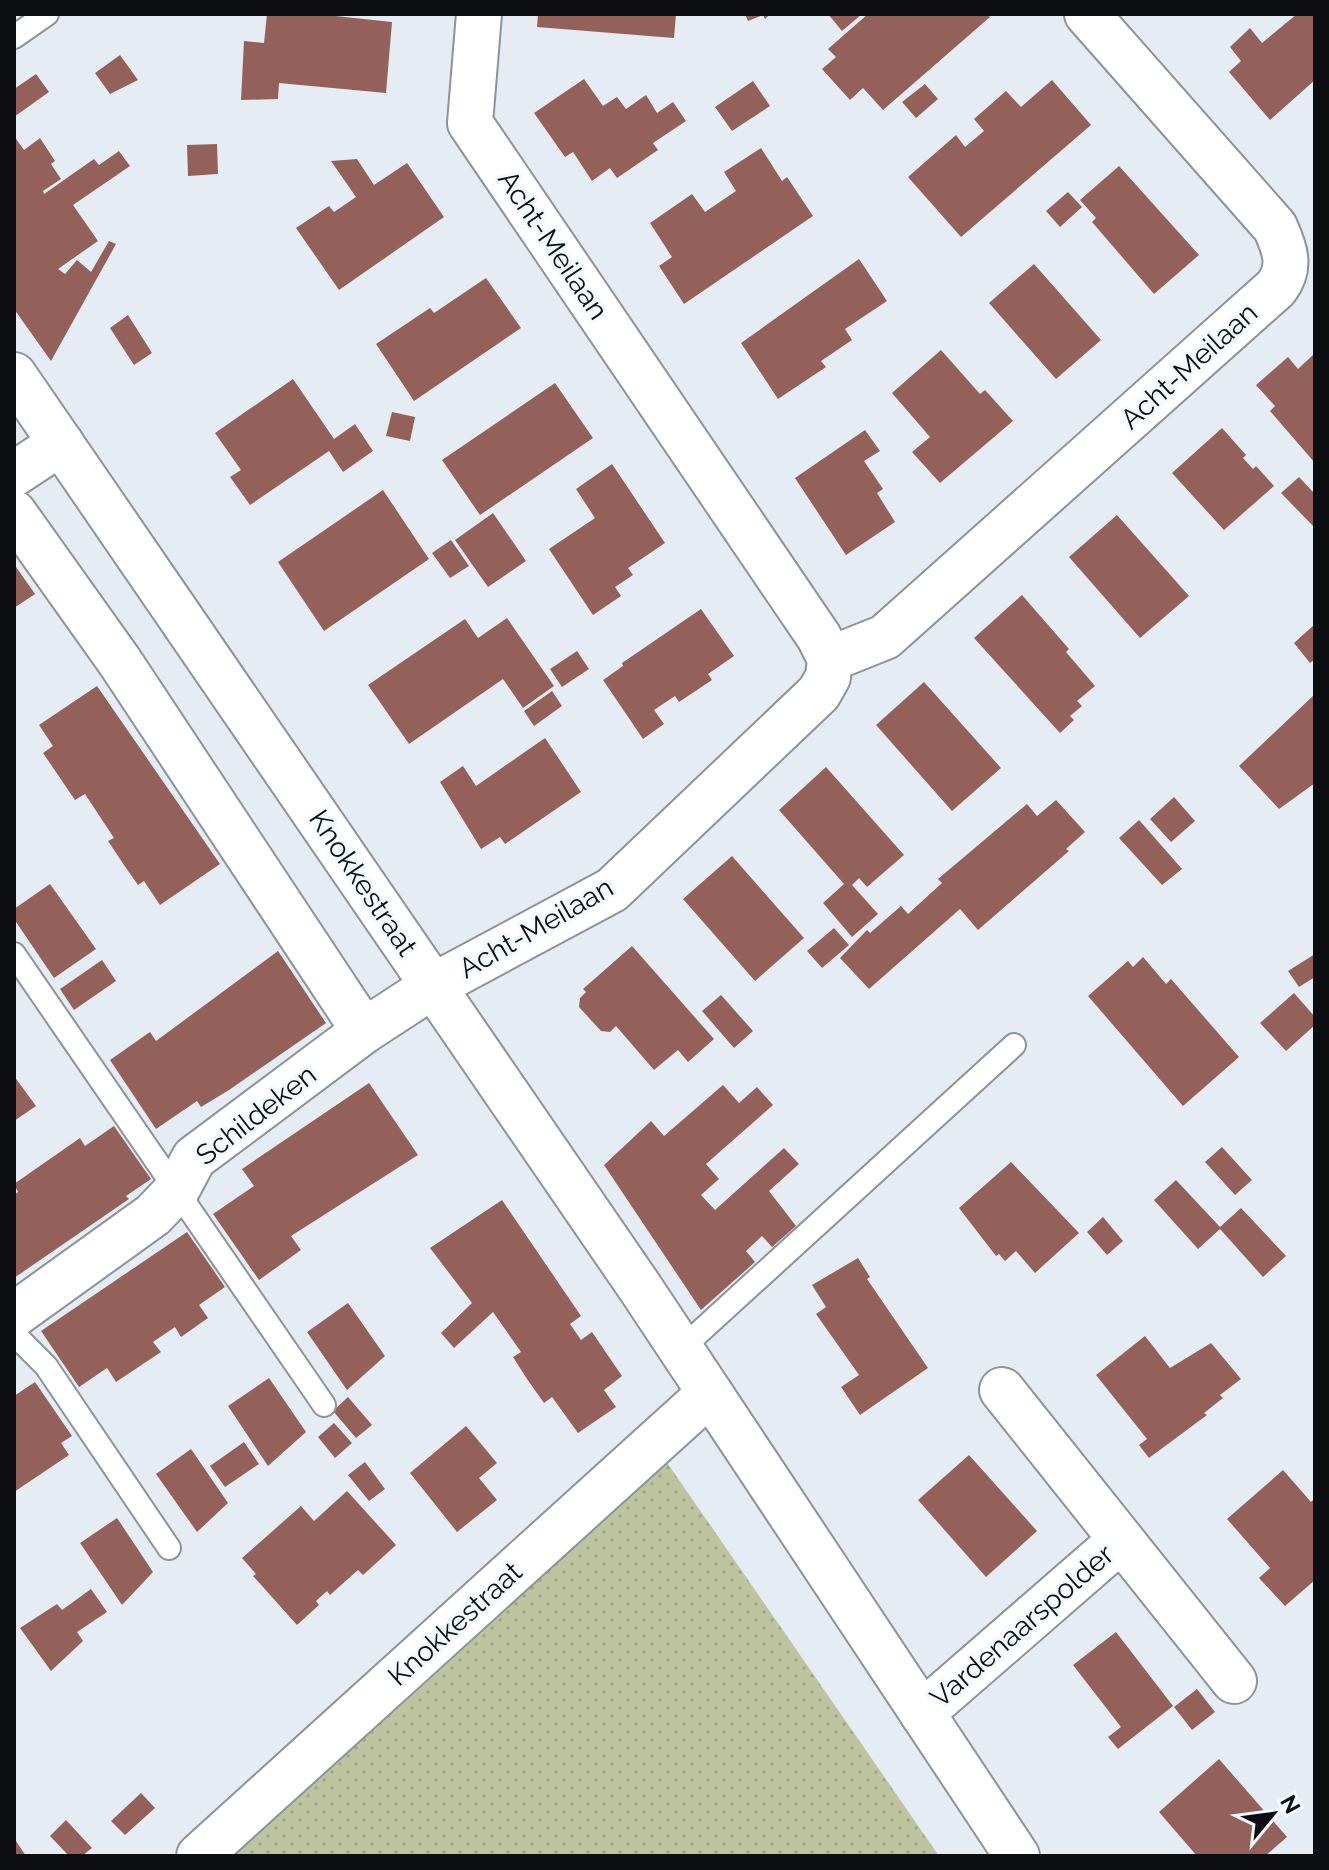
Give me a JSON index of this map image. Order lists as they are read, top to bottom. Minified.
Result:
{"streets":{"street":["Acht-Meilaan","Knokkestraat","Schildeken","Vardenaarspolder"]},"crossings":[["Acht-Meilaan","Knokkestraat"],["Acht-Meilaan","Schildeken"],["Knokkestraat","Schildeken"],["Knokkestraat","Vardenaarspolder"]],"north":"top right"}
